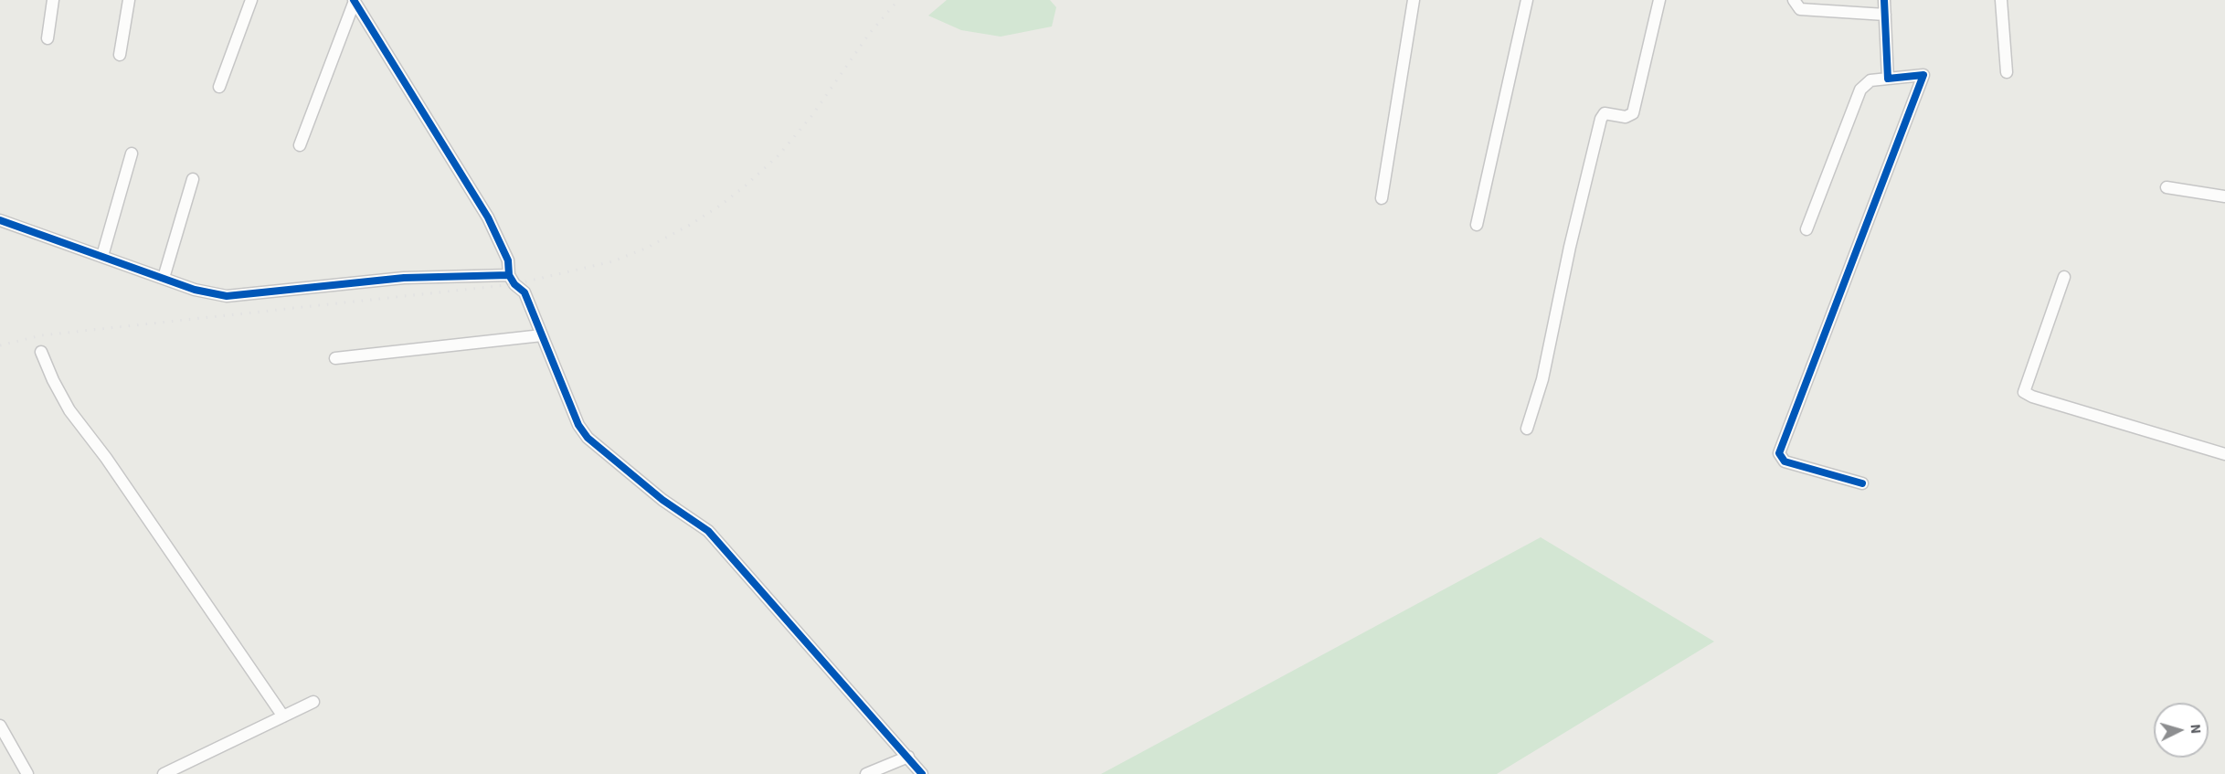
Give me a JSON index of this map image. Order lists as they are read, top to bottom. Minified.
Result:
{"north":"right"}
